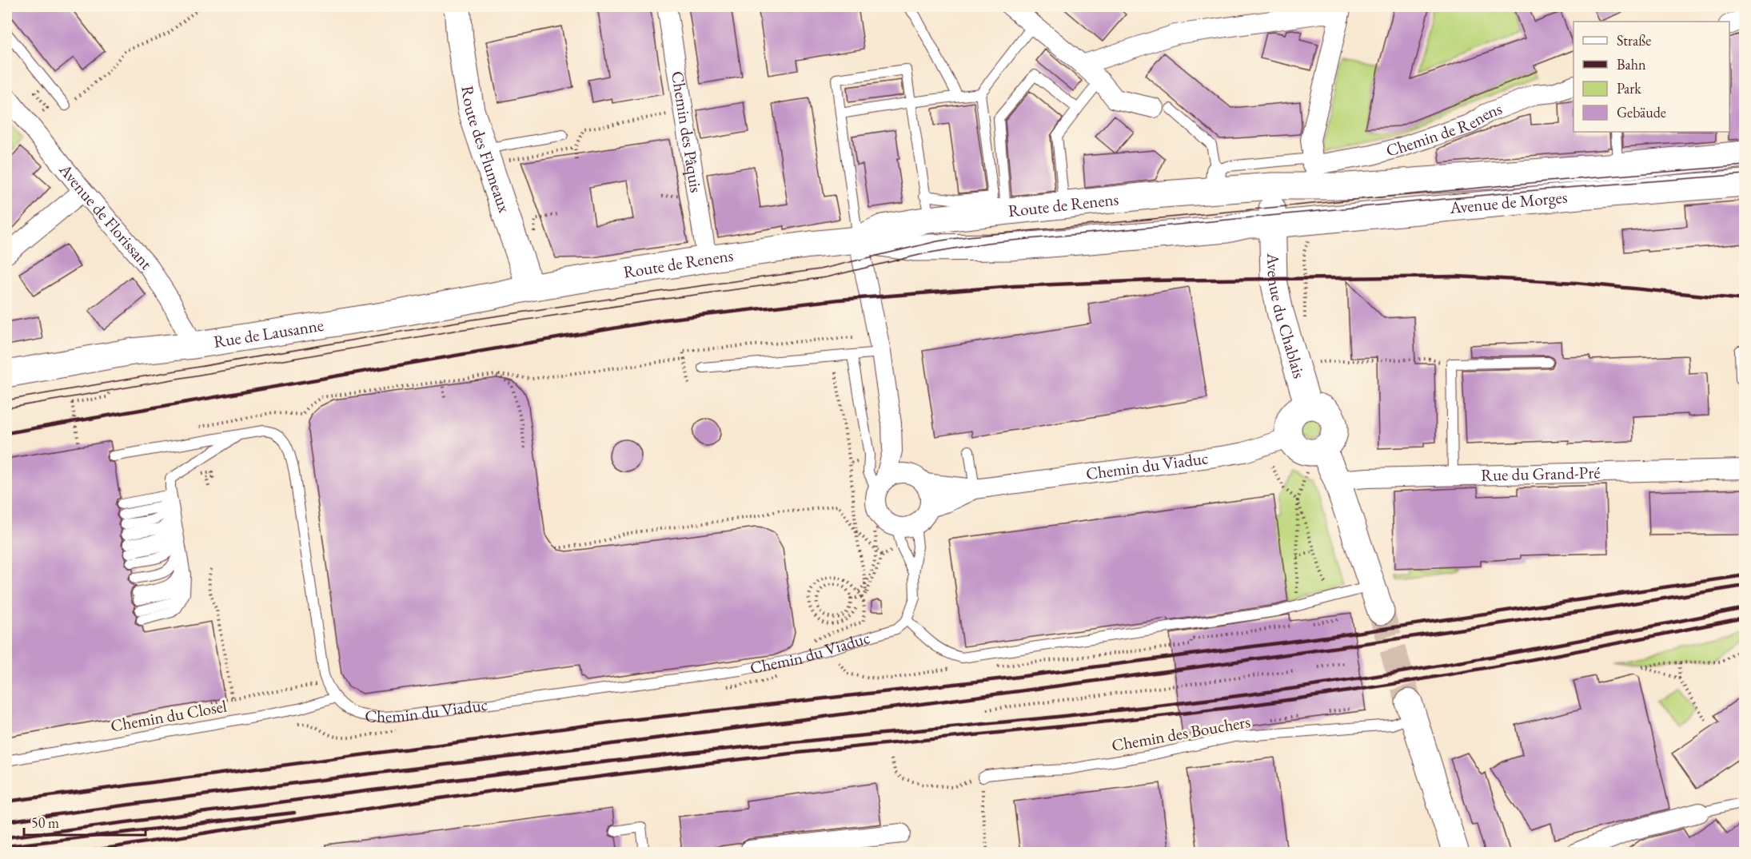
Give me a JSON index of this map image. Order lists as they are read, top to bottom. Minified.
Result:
{"streets":{"main road":["Route des Flumeaux","Avenue de Morges","Route de Renens","Avenue du Chablais","Rue de Lausanne"],"street":["Chemin de Renens","Chemin des Pâquis","Avenue de Florissant","Chemin du Viaduc","Rue du Grand-Pré"],"lane":["Chemin du Closel","Chemin des Bouchers"]},"crossings":[["Chemin de Renens","Avenue de Morges"],["Chemin de Renens","Route de Renens"],["Chemin des Pâquis","Route de Renens"],["Route des Flumeaux","Route de Renens"],["Route des Flumeaux","Rue de Lausanne"],["Avenue de Morges","Route de Renens"],["Avenue de Morges","Avenue du Chablais"],["Route de Renens","Avenue du Chablais"],["Route de Renens","Rue de Lausanne"],["Avenue de Florissant","Rue de Lausanne"],["Avenue du Chablais","Chemin du Viaduc"],["Chemin du Viaduc","Chemin du Closel"]],"legend":["Straße","Bahn","Park","Gebäude"],"scale_bar":"50 m"}
